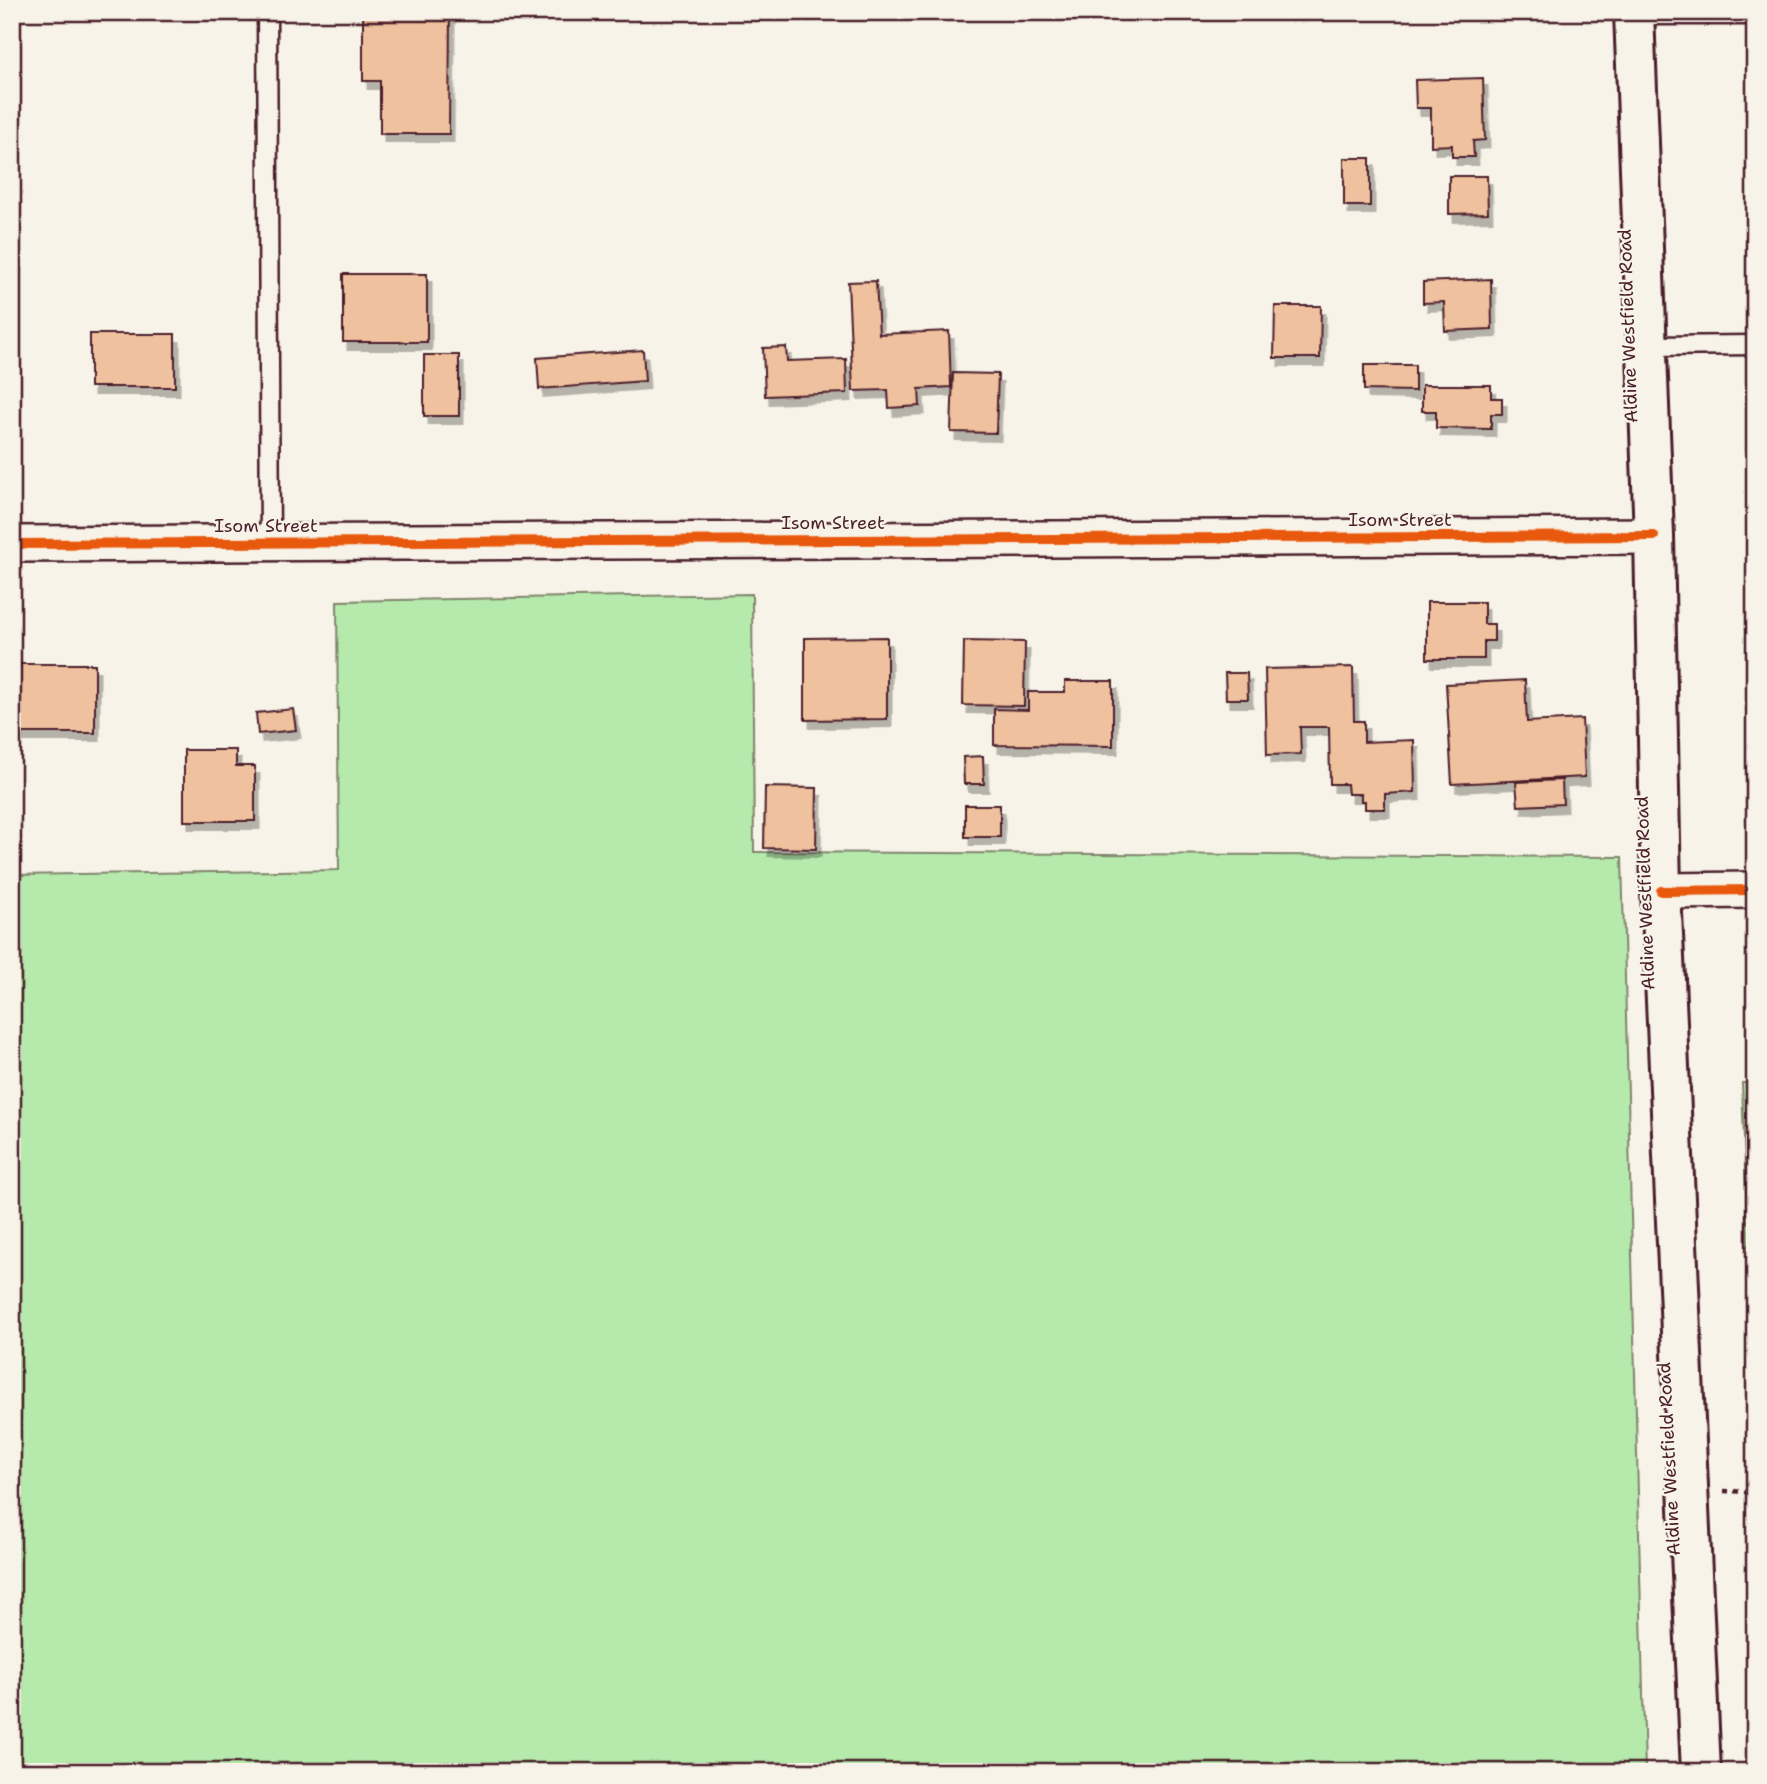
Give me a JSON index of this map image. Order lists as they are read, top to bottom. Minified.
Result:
{"streets":{"main road":["Aldine Westfield Road"],"street":["Isom Street"]},"crossings":[["Aldine Westfield Road","Isom Street"]]}
